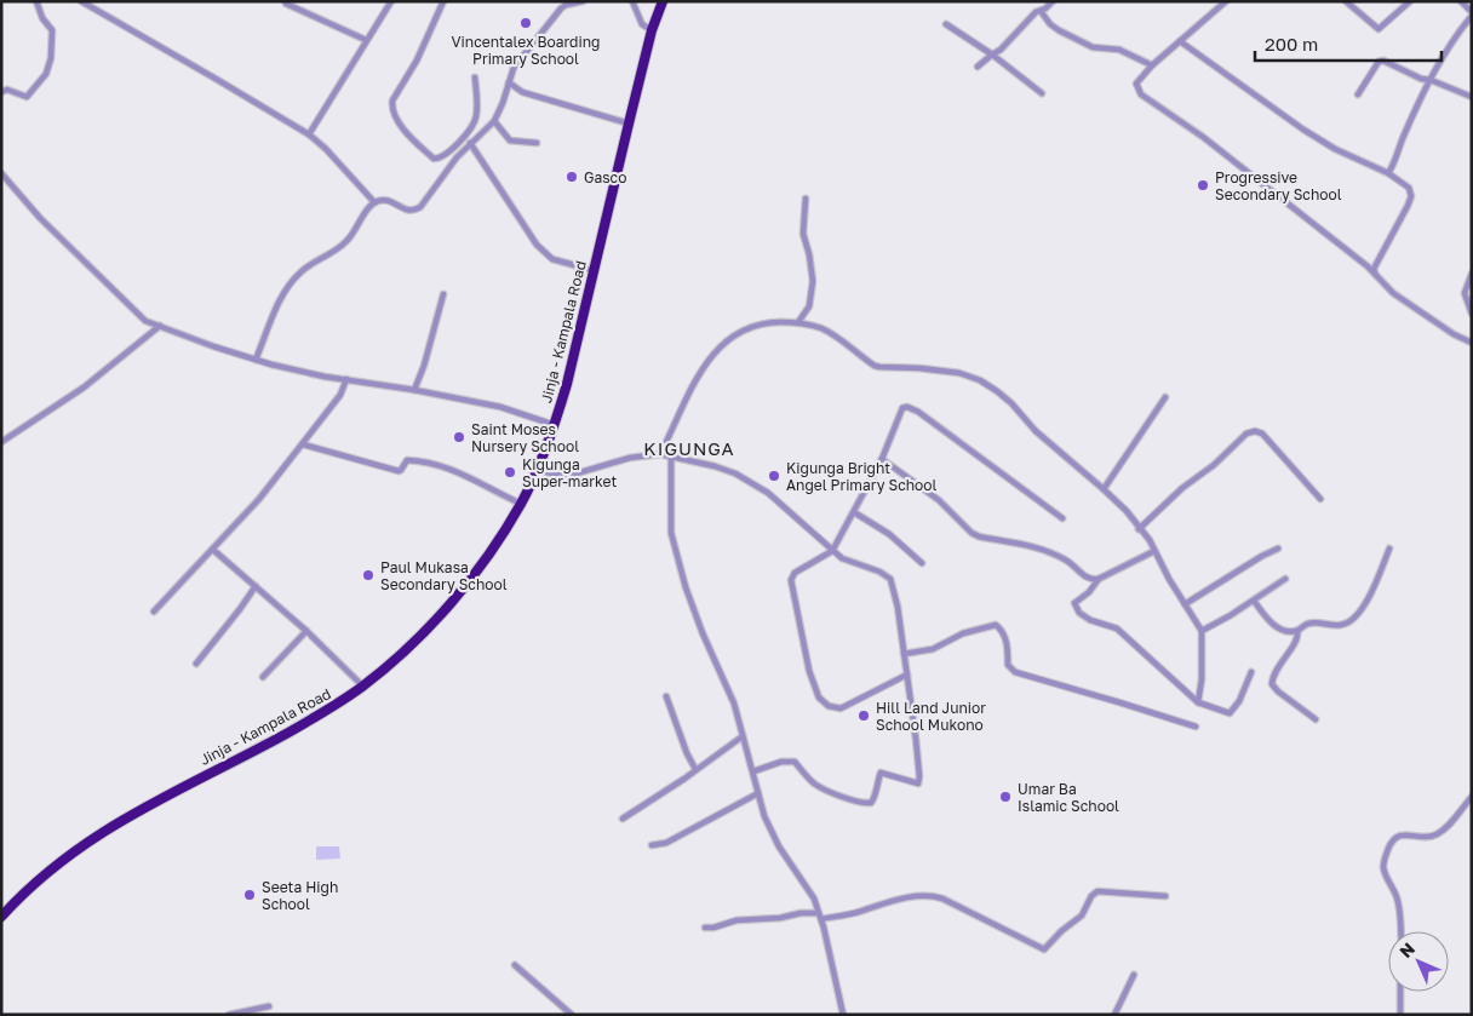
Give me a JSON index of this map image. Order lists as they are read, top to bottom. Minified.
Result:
{"streets":{"highway":["Jinja - Kampala Road"]},"districts":["KIGUNGA"],"places":["Vincentalex Boarding Primary School","Gasco","Progressive Secondary School","Saint Moses Nursery School","Kigunga Super-market","Kigunga Bright Angel Primary School","Paul Mukasa Secondary School","Hill Land Junior School Mukono","Umar Ba Islamic School","Seeta High School"],"scale_bar":"200 m","north":"top left"}
